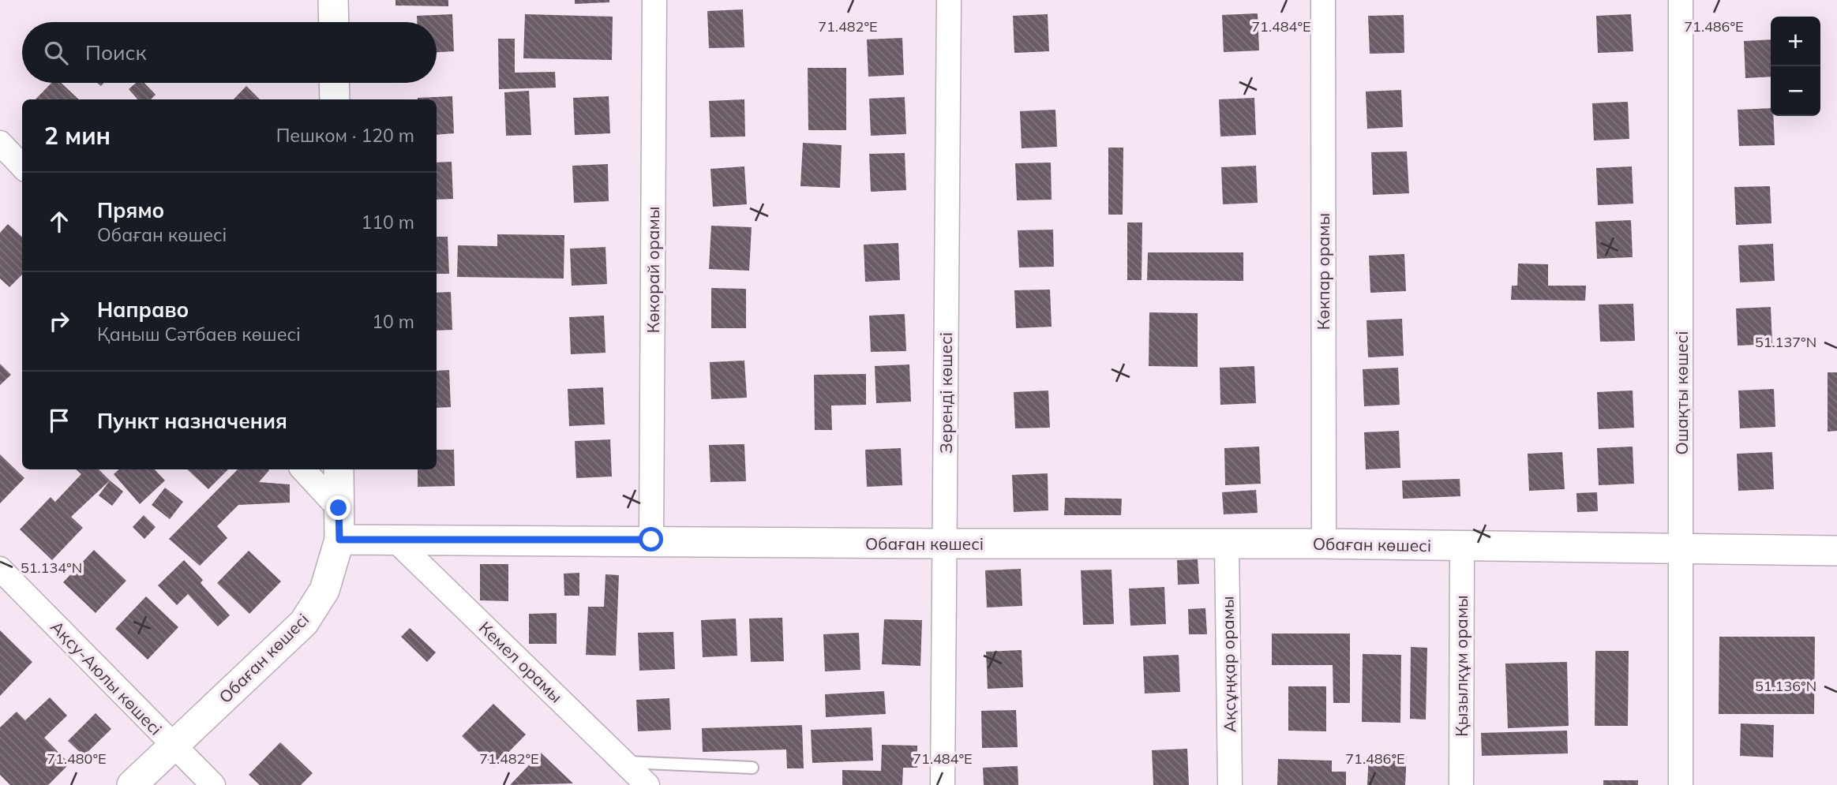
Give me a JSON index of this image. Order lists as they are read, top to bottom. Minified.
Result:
{"streets":{"street":["Көкорай орамы","Көкпар орамы","Зеренді көшесі","Ошақты көшесі","Обаған көшесі","Кемел орамы","Ақсұңқар орамы","Қызылқұм орамы","Ақсу-Аюлы көшесі"]},"crossings":[["Көкорай орамы","Обаған көшесі"],["Көкпар орамы","Обаған көшесі"],["Зеренді көшесі","Обаған көшесі"],["Ошақты көшесі","Обаған көшесі"],["Обаған көшесі","Кемел орамы"],["Обаған көшесі","Ақсұңқар орамы"],["Обаған көшесі","Қызылқұм орамы"],["Обаған көшесі","Ақсу-Аюлы көшесі"]],"page":{"map_buttons":["+","−"],"search":"Поиск","heading":["2 мин","Пешком · 120 m"],"list":[["Прямо","Обаған көшесі","110 m"],["Направо","Қаныш Сәтбаев көшесі","10 m"],"Пункт назначения"]},"coordinates":["71.482°E","71.484°E","71.486°E","51.137°N","51.134°N","51.136°N","71.480°E"]}
